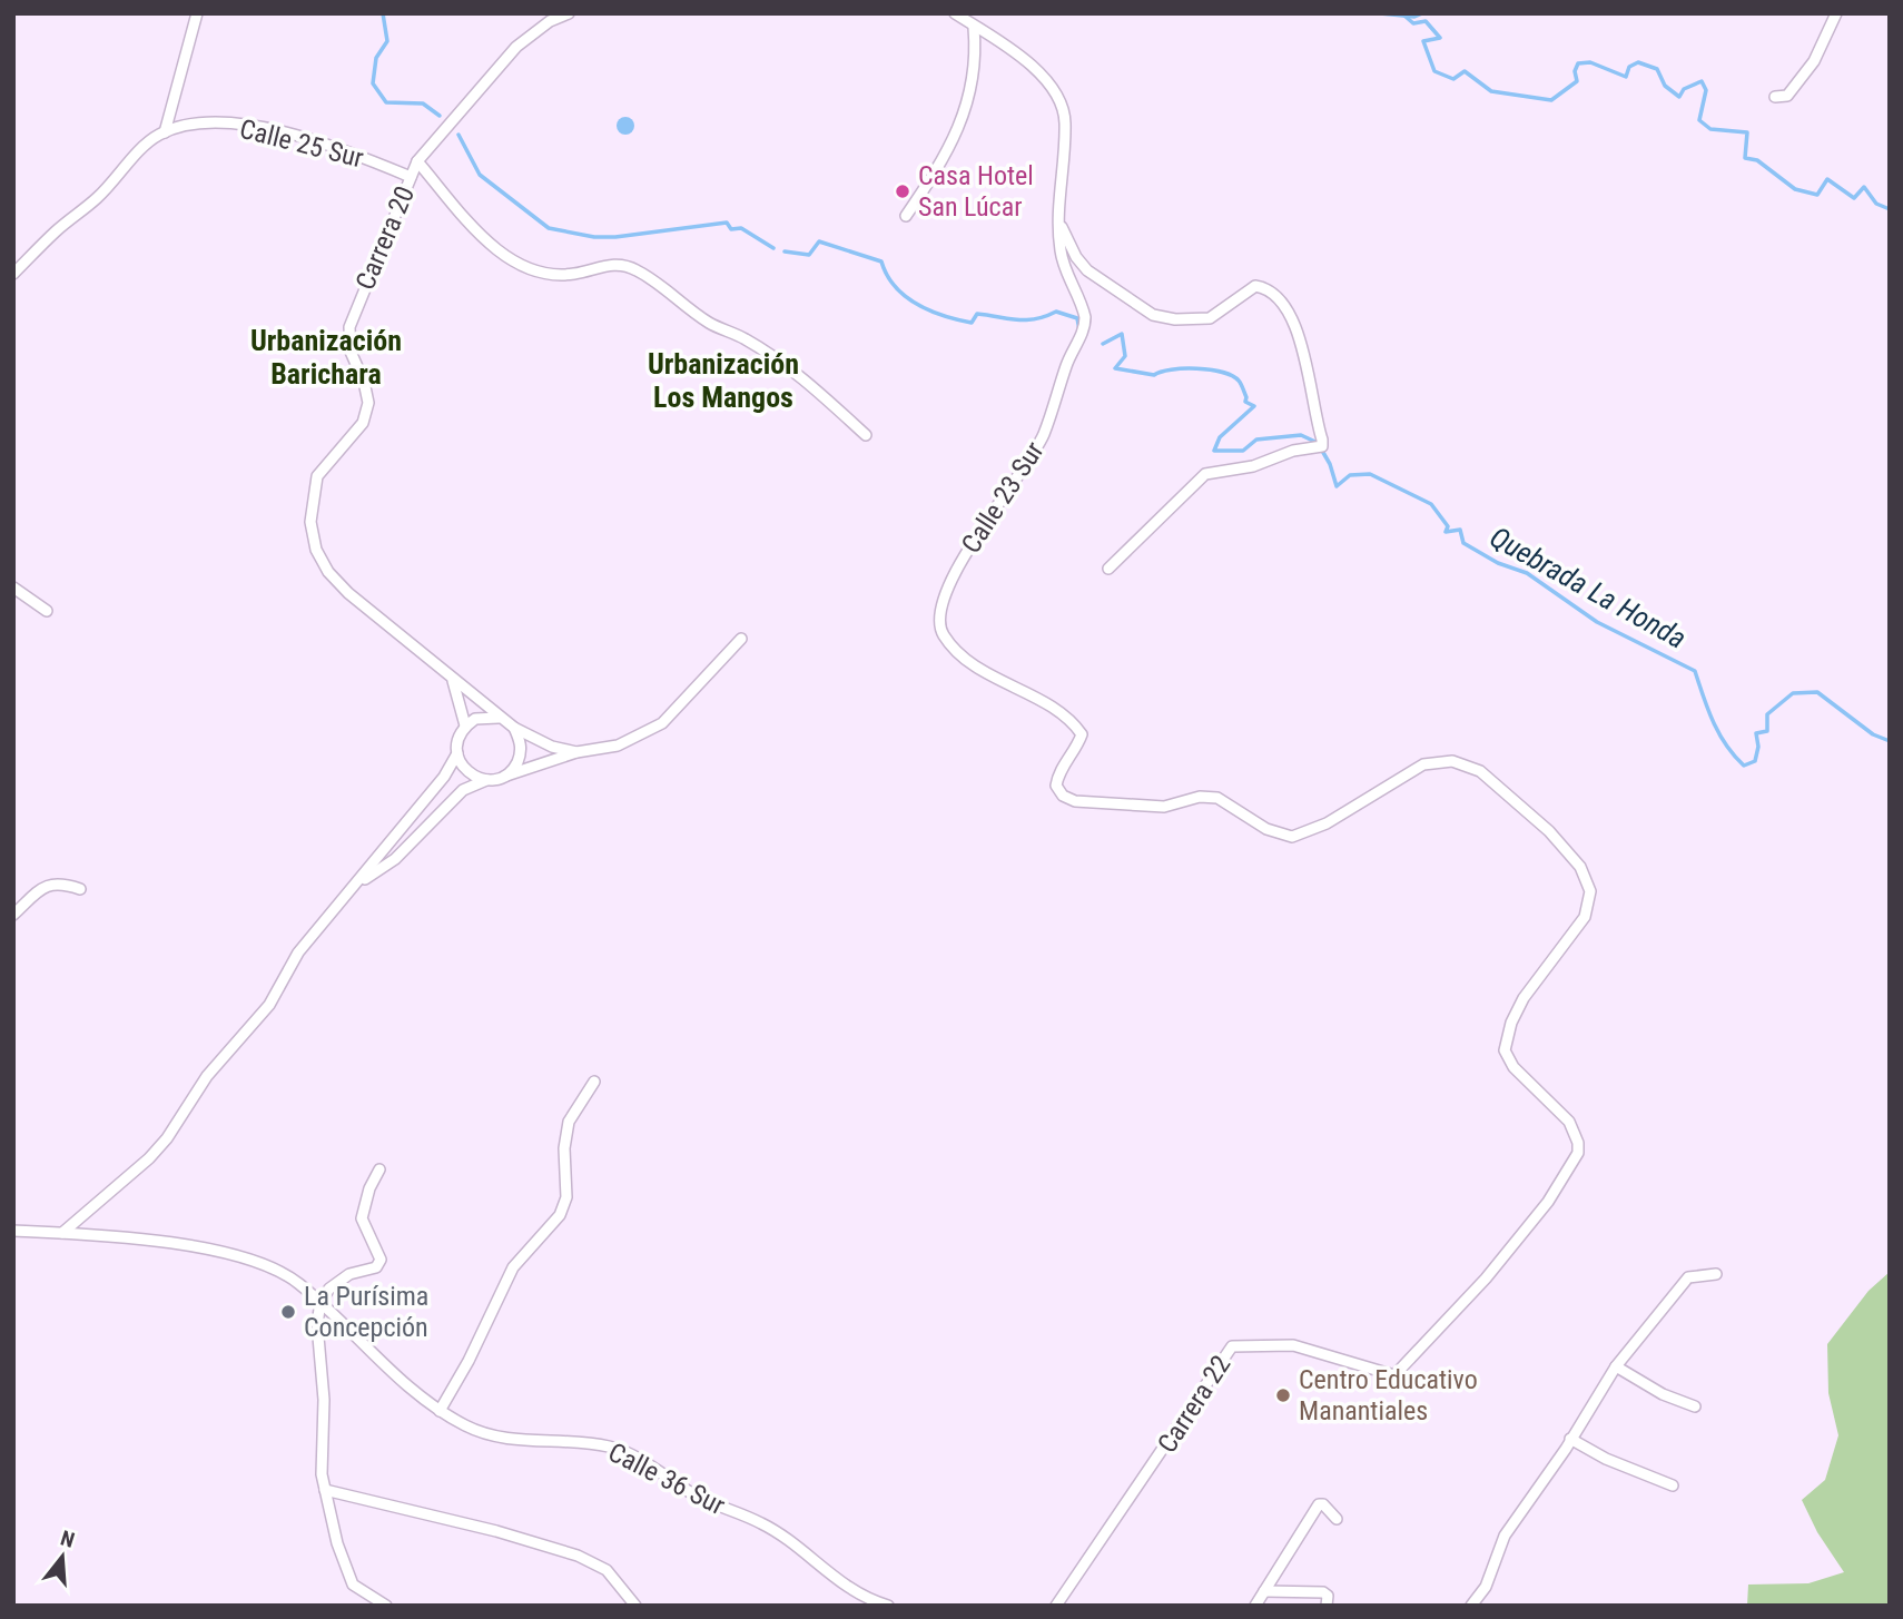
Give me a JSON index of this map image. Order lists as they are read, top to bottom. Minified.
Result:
{"streets":{"street":["Calle 25 Sur","Carrera 20","Calle 23 Sur","Carrera 22","Calle 36 Sur"]},"crossings":[["Calle 25 Sur","Carrera 20"],["Calle 23 Sur","Carrera 22"]],"districts":["Urbanización Barichara","Urbanización Los Mangos"],"water":["Quebrada La Honda"],"places":["Casa Hotel San Lúcar","La Purísima Concepción","Centro Educativo Manantiales"],"north":"top"}
